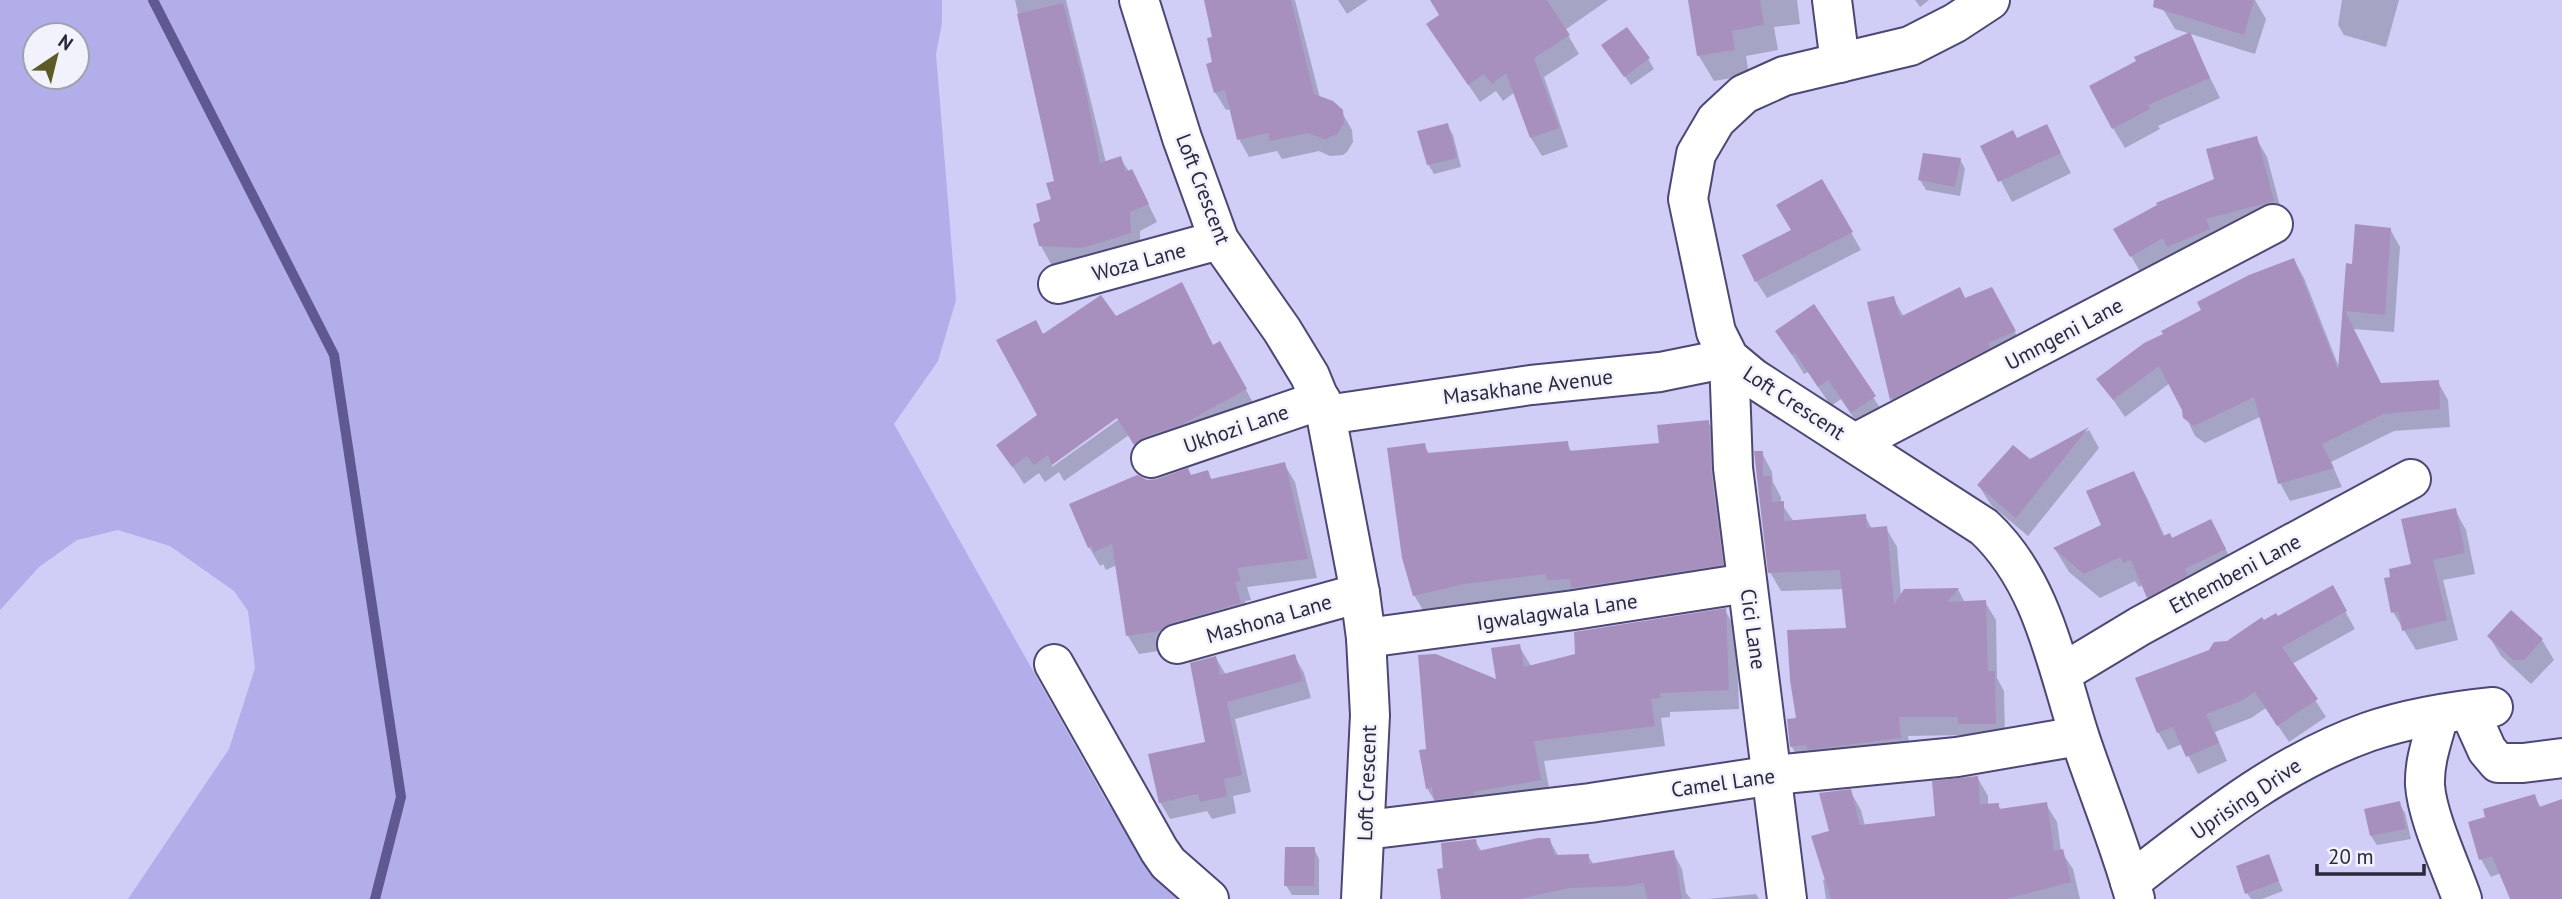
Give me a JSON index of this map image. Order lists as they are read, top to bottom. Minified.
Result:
{"streets":{"street":["Loft Crescent","Woza Lane","Umngeni Lane","Masakhane Avenue","Ukhozi Lane","Ethembeni Lane","Igwalagwala Lane","Mashona Lane","Cici Lane","Camel Lane","Uprising Drive"]},"crossings":[["Loft Crescent","Woza Lane"],["Loft Crescent","Umngeni Lane"],["Loft Crescent","Masakhane Avenue"],["Loft Crescent","Ukhozi Lane"],["Loft Crescent","Ethembeni Lane"],["Loft Crescent","Igwalagwala Lane"],["Loft Crescent","Mashona Lane"],["Loft Crescent","Cici Lane"],["Loft Crescent","Camel Lane"],["Loft Crescent","Uprising Drive"],["Masakhane Avenue","Ukhozi Lane"],["Masakhane Avenue","Cici Lane"],["Igwalagwala Lane","Cici Lane"],["Cici Lane","Camel Lane"]],"scale_bar":"20 m","north":"top right"}
